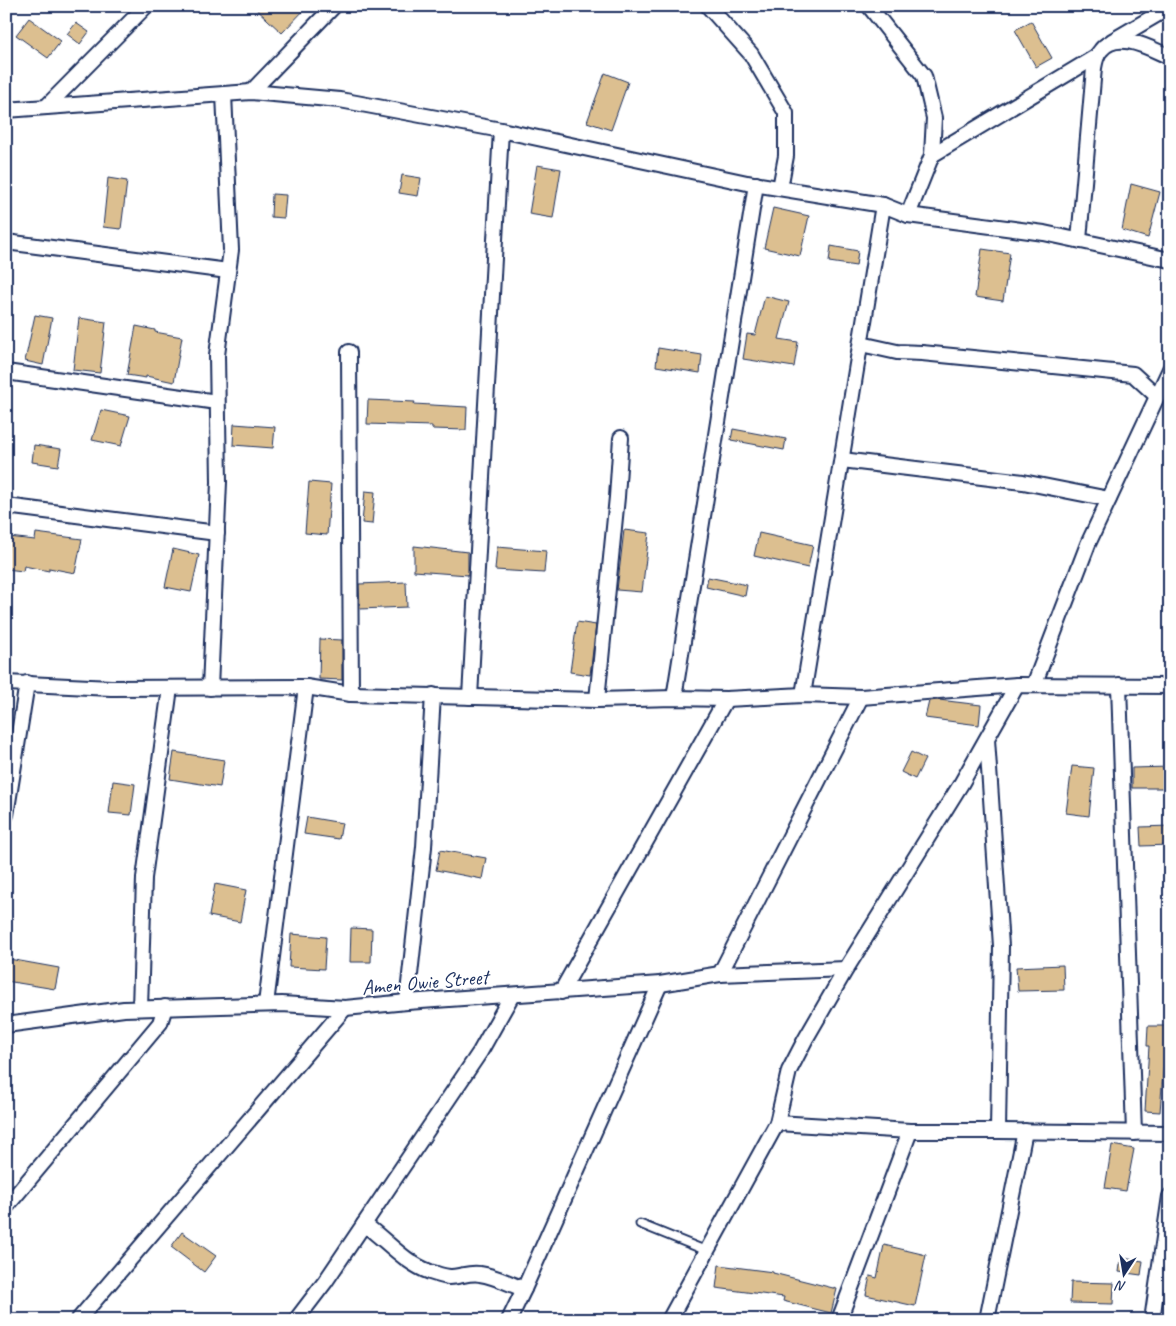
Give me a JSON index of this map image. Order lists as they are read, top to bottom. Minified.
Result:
{"streets":{"street":["Amen Owie Street"]},"north":"bottom"}
